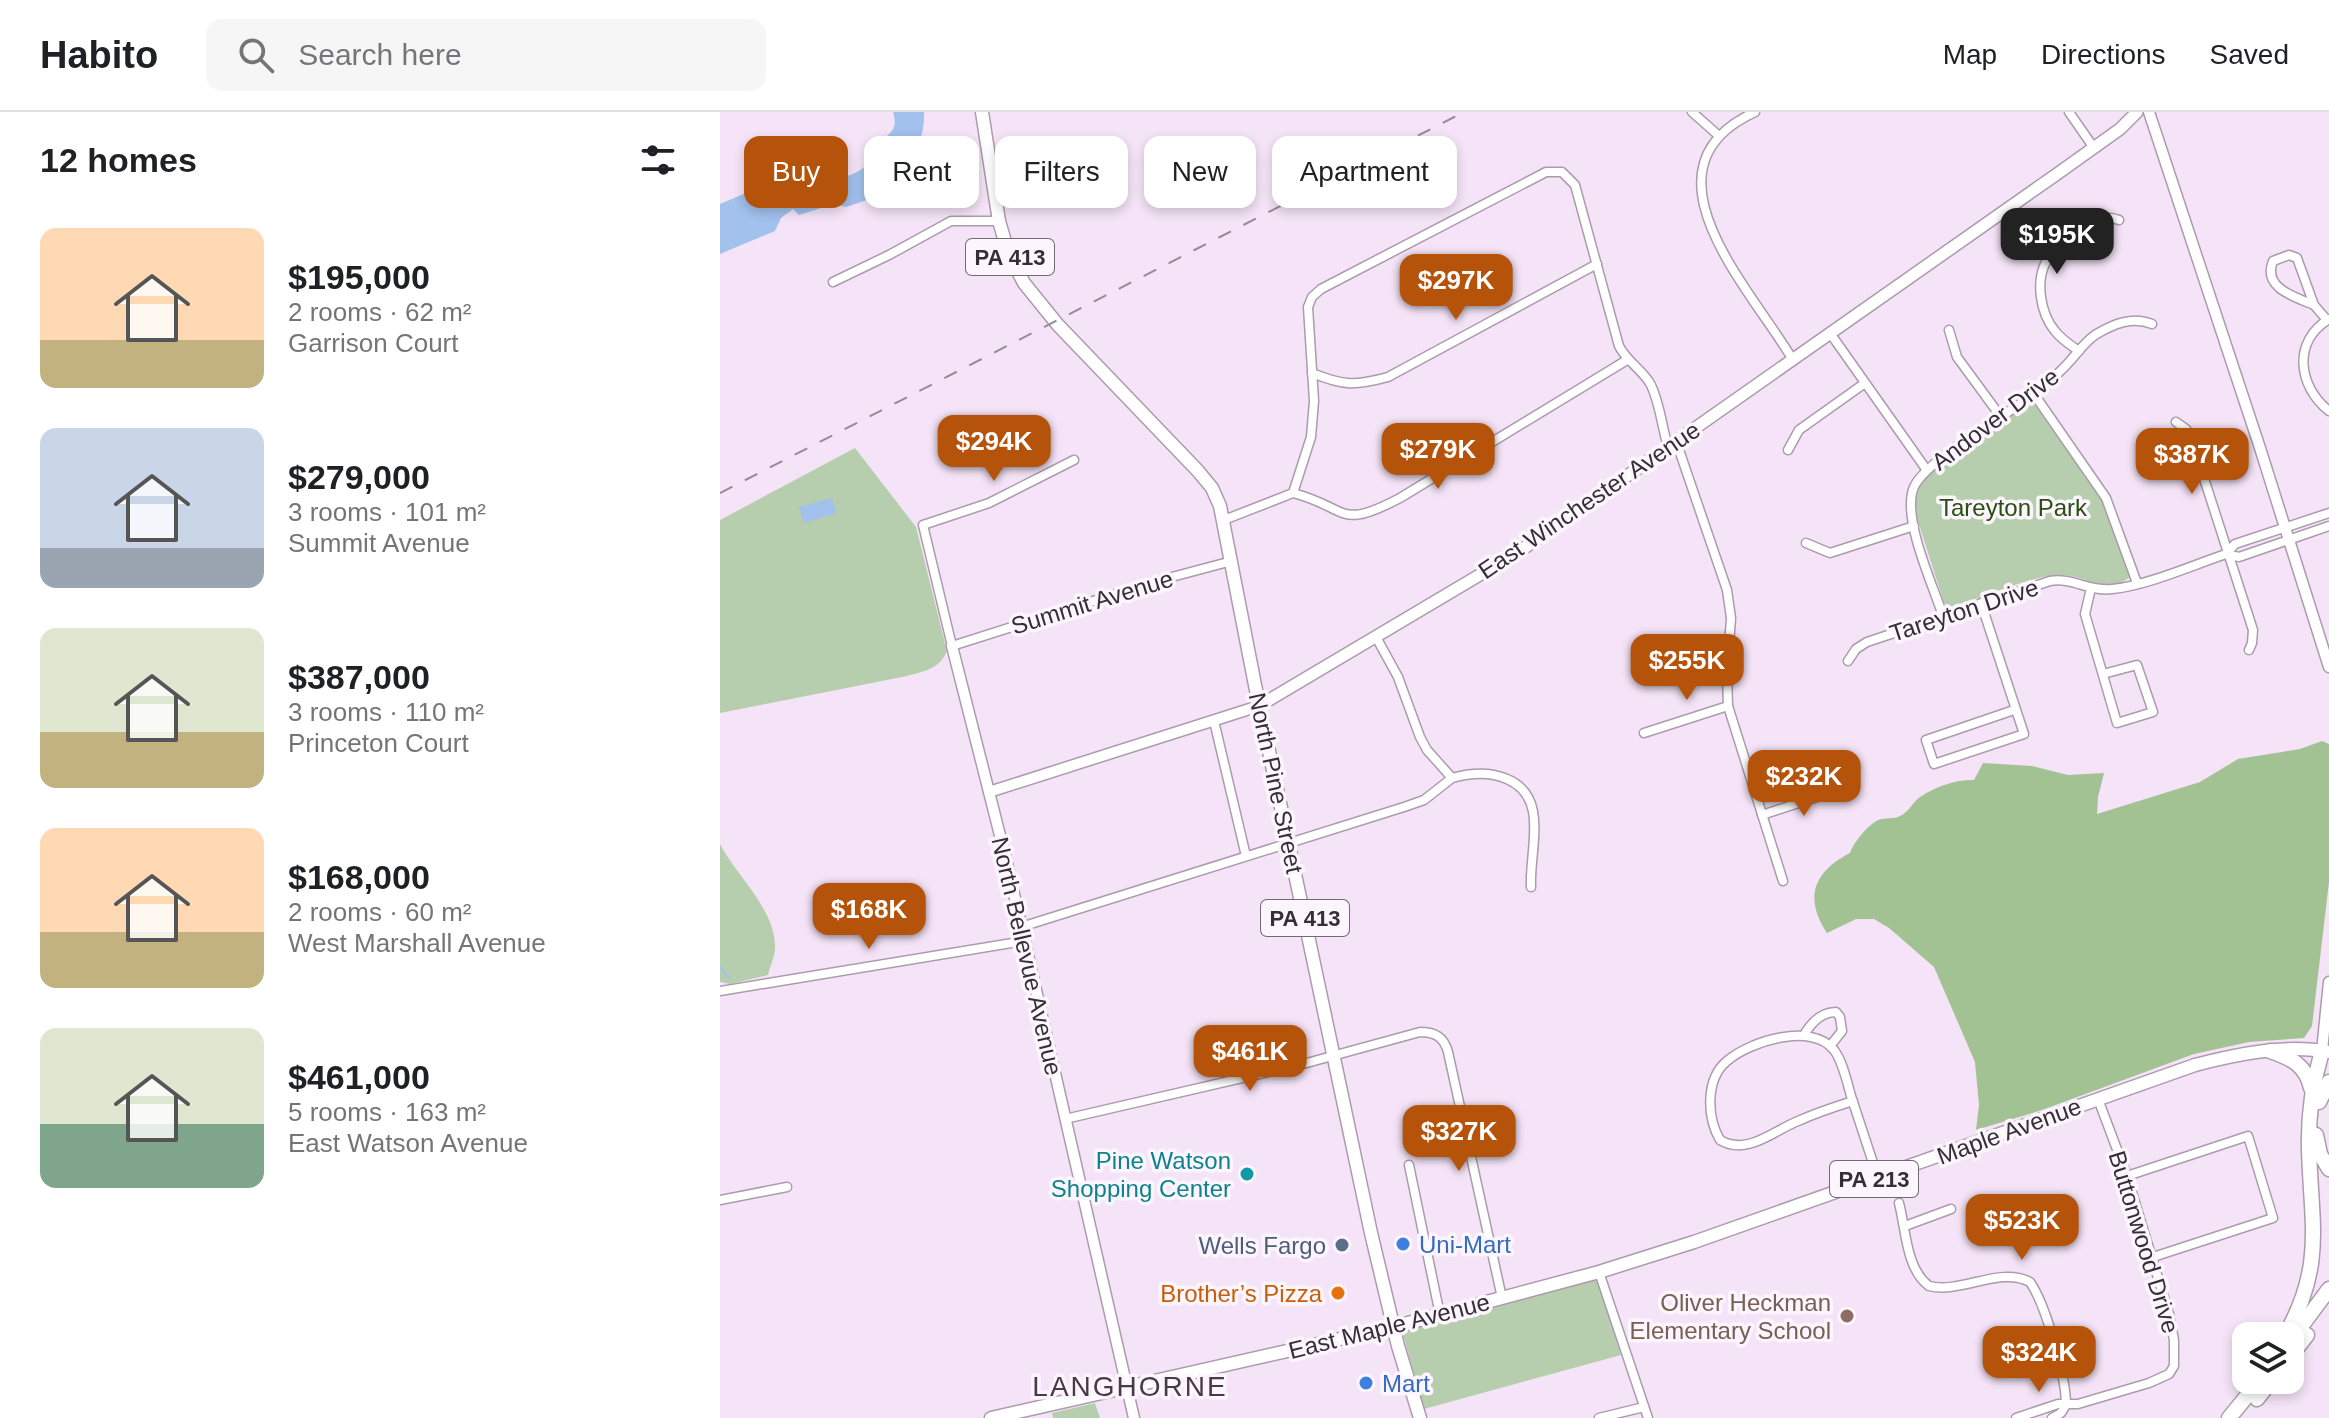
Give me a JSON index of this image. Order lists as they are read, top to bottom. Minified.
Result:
{"streets":{"main road":["PA 413","East Winchester Avenue","North Pine Street","Maple Avenue","PA 213","East Maple Avenue"],"street":["Andover Drive","Summit Avenue","Tareyton Drive","North Bellevue Avenue","Buttonwood Drive"]},"crossings":[["PA 413","North Pine Street"],["PA 413","East Maple Avenue"],["Andover Drive","Tareyton Drive"],["East Winchester Avenue","North Pine Street"],["East Winchester Avenue","North Bellevue Avenue"],["Summit Avenue","North Pine Street"],["Summit Avenue","North Bellevue Avenue"],["North Pine Street","East Maple Avenue"],["North Bellevue Avenue","PA 213"],["North Bellevue Avenue","East Maple Avenue"],["Maple Avenue","Buttonwood Drive"],["Maple Avenue","East Maple Avenue"],["PA 213","East Maple Avenue"]],"districts":["LANGHORNE"],"parks":["Tareyton Park"],"places":["Pine Watson Shopping Center","Uni-Mart","Wells Fargo","Brother’s Pizza","Oliver Heckman Elementary School","Mart"],"page":{"header":"Habito","search":"Search here","nav":["Map","Directions","Saved"],"heading":"12 homes","chip":["Buy","Rent","Filters","New","Apartment"],"list":[{"name":"$195,000","note":"2 rooms · 62 m² · Garrison Court"},{"name":"$279,000","note":"3 rooms · 101 m² · Summit Avenue"},{"name":"$387,000","note":"3 rooms · 110 m² · Princeton Court"},{"name":"$168,000","note":"2 rooms · 60 m² · West Marshall Avenue"},{"name":"$461,000","note":"5 rooms · 163 m² · East Watson Avenue"}],"price":["$195K","$297K","$294K","$279K","$387K","$255K","$232K","$168K","$461K","$327K","$523K","$324K"]}}
